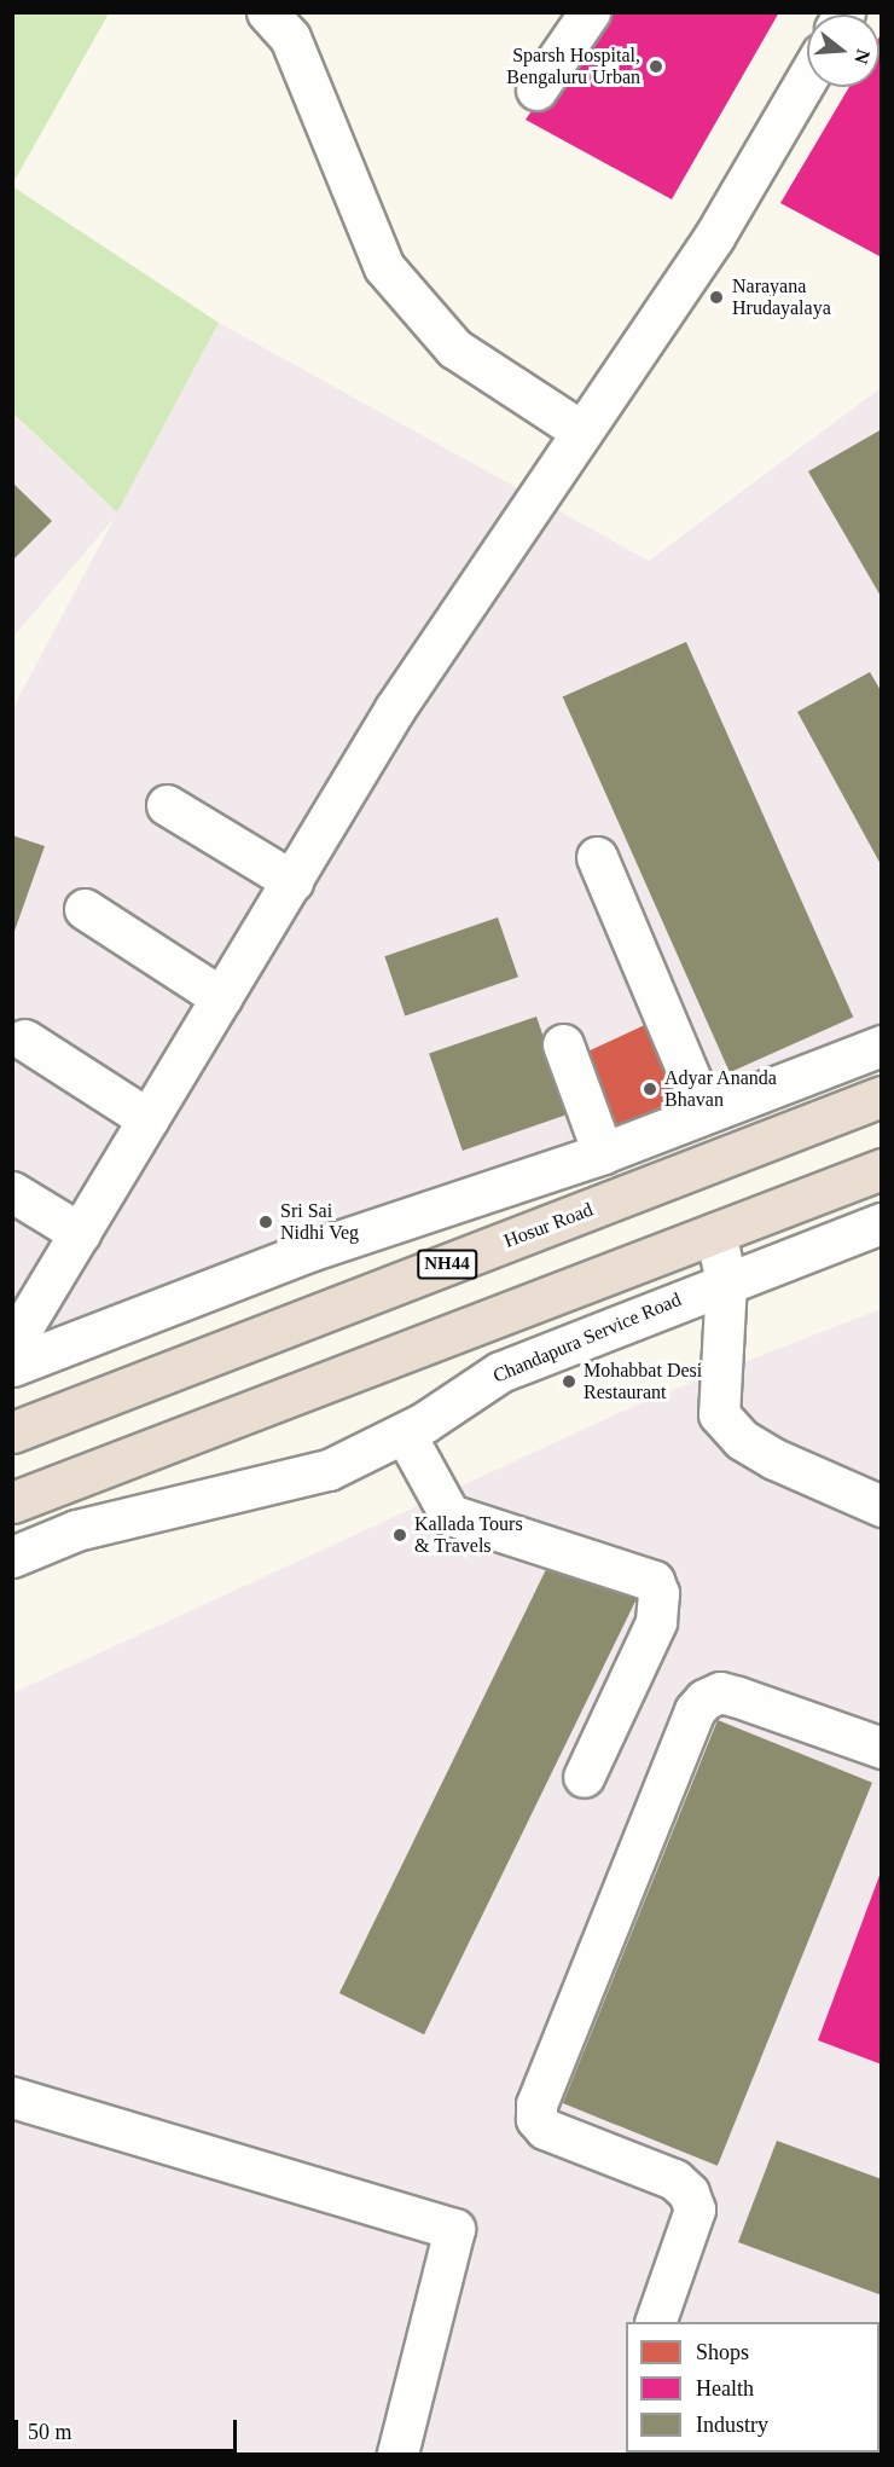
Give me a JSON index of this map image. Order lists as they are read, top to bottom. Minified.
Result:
{"streets":{"highway":["Hosur Road","NH44"],"street":["Chandapura Service Road"]},"places":["Sparsh Hospital, Bengaluru Urban","Narayana Hrudayalaya","Adyar Ananda Bhavan","Sri Sai Nidhi Veg","Mohabbat Desi Restaurant","Kallada Tours & Travels"],"legend":["Shops","Health","Industry"],"scale_bar":"50 m","north":"right"}
